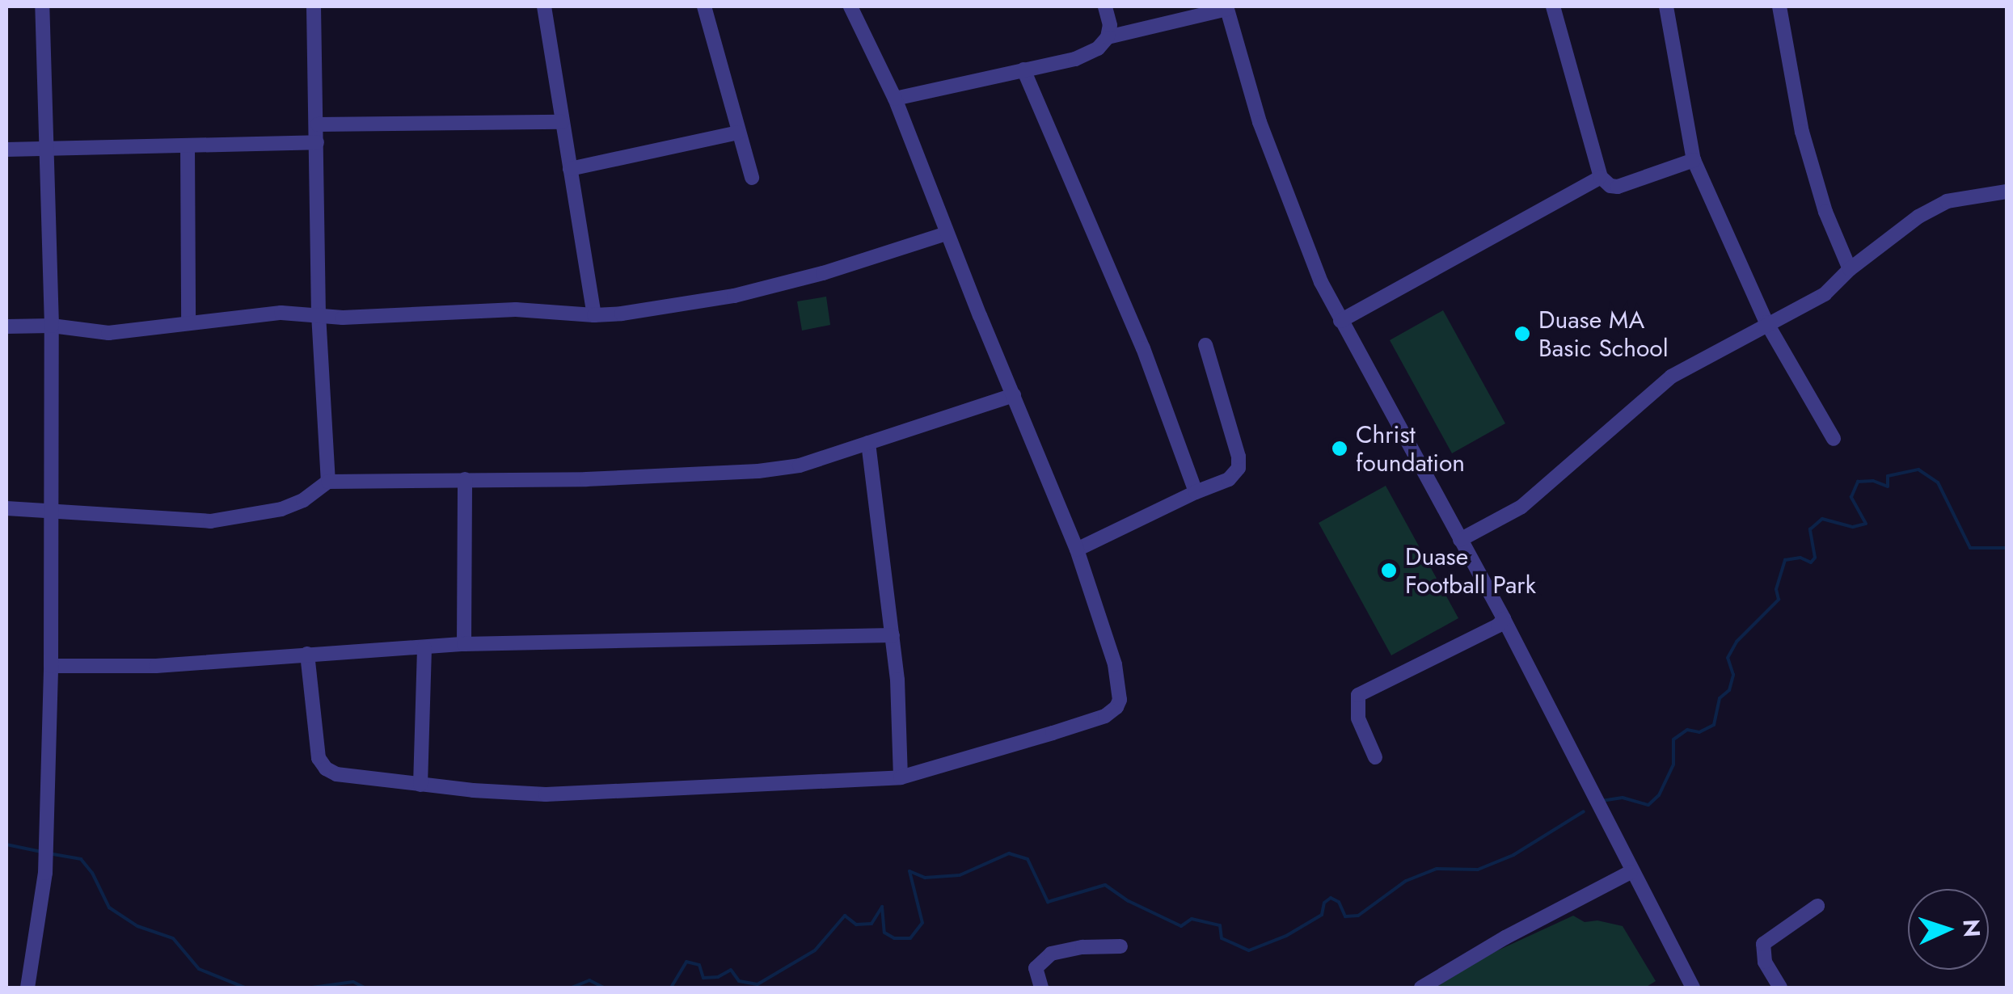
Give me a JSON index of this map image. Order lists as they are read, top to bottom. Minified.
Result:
{"places":["Duase MA Basic School","Christ foundation","Duase Football Park"],"north":"right"}
